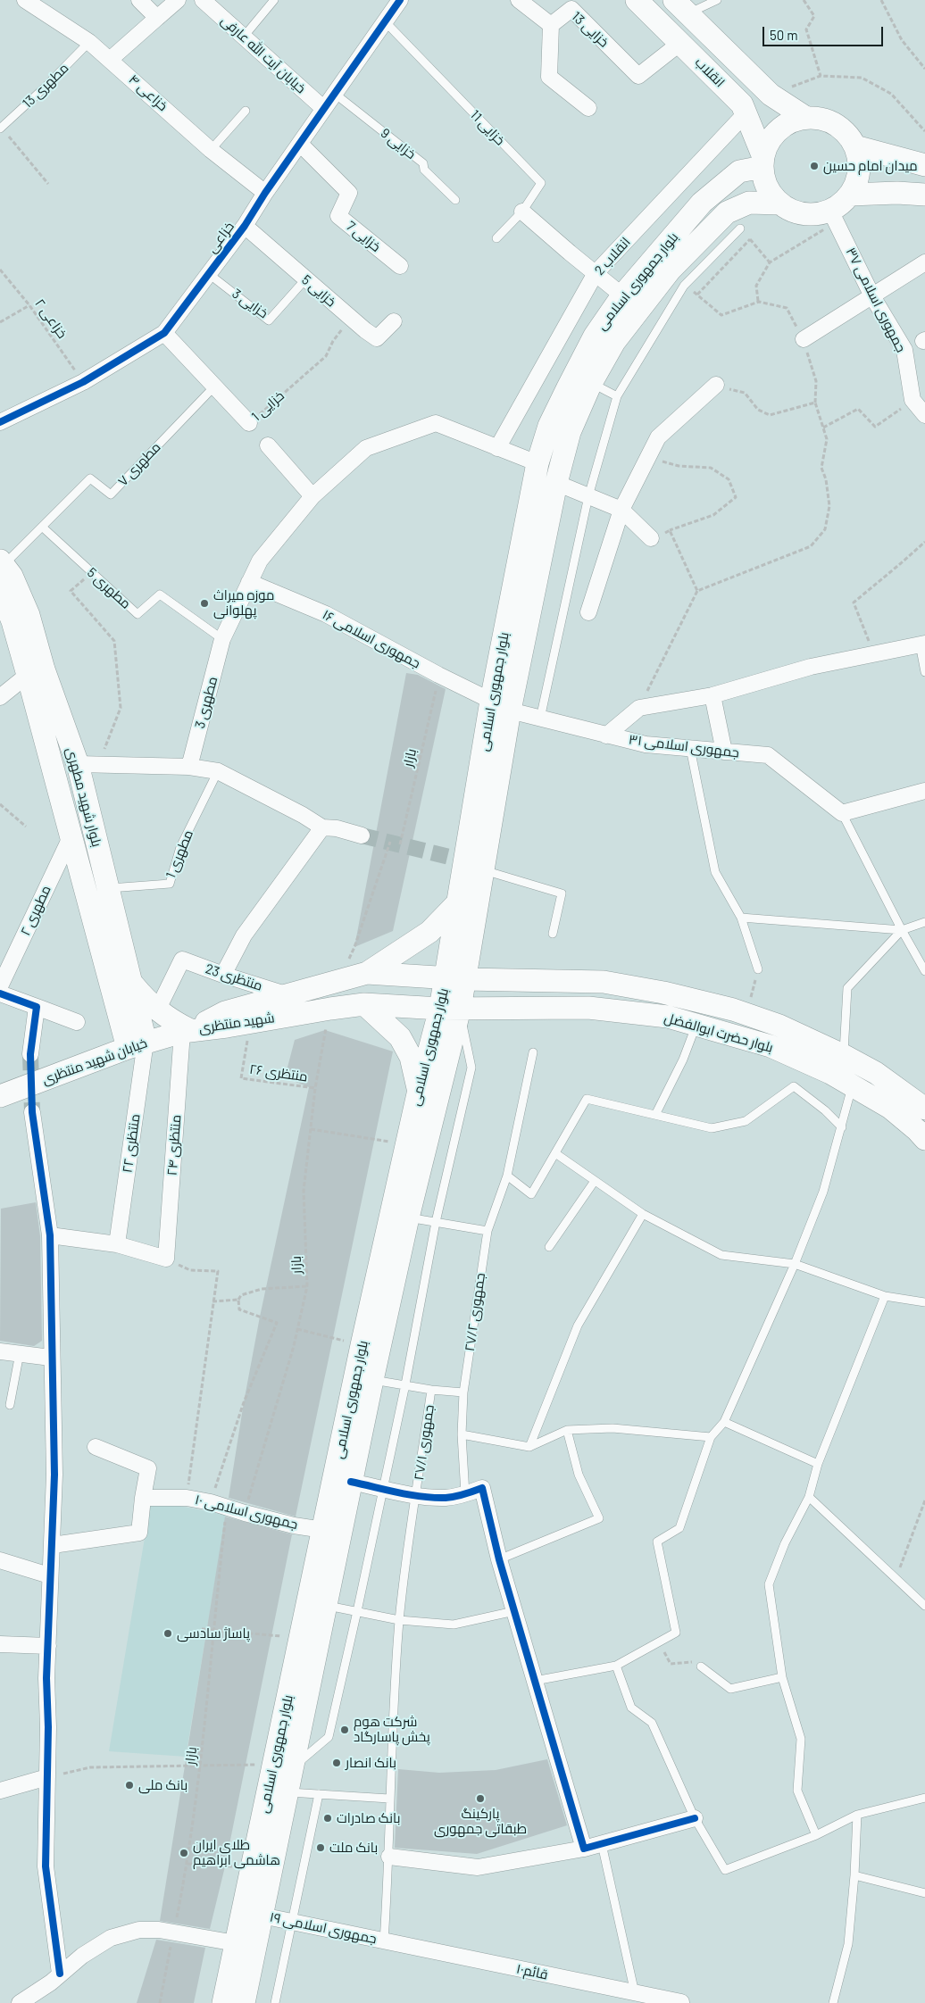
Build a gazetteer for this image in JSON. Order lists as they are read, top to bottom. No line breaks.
{"streets":{"main road":["انقلاب","بلوار جمهوری اسلامی","بلوار شهید مطهری","شهید منتظری","بلوار حضرت ابوالفضل","خیابان شهید منتظری"],"street":["خزایی 13","خیابان آیت الله عارفی","خزاعی ۴","خزایی 7","خزاعی","انقلاب 2","خزایی 5","جمهوری اسلامی ۳۷","خزایی 1","جمهوری اسلامی ۱۶","مطهری 3","جمهوری اسلامی ۳۱","مطهری ۲","منتظری 23","منتظری ۲۲","منتظری ۲۴","جمهوری اسلامی ۱۰","جمهوری اسلامی ۱۹","قائم۱۰"],"lane":["مطهری 13","خزایی 11","خزایی 9","خزایی 3","مطهری ۷","مطهری 5","مطهری 1","جمهوری ۲۷/۲","جمهوری ۲۷/۱"],"path":["خزاعی ۲","بازار","منتظری ۲۶"]},"crossings":[["خزایی 13","انقلاب"],["خیابان آیت الله عارفی","خزاعی"],["انقلاب","انقلاب 2"],["انقلاب","بلوار جمهوری اسلامی"],["انقلاب","جمهوری اسلامی ۳۷"],["مطهری 13","خزاعی ۴"],["خزاعی ۴","خزاعی"],["خزایی 11","خزاعی"],["خزایی 9","خزاعی"],["خزایی 7","خزاعی"],["خزاعی","خزایی 5"],["خزاعی","خزایی 3"],["خزاعی","خزاعی ۲"],["خزاعی","خزایی 1"],["انقلاب 2","مطهری 3"],["بلوار جمهوری اسلامی","جمهوری اسلامی ۳۷"],["بلوار جمهوری اسلامی","جمهوری اسلامی ۱۶"],["بلوار جمهوری اسلامی","مطهری 3"],["بلوار جمهوری اسلامی","جمهوری اسلامی ۳۱"],["بلوار جمهوری اسلامی","شهید منتظری"],["بلوار جمهوری اسلامی","بلوار حضرت ابوالفضل"],["بلوار جمهوری اسلامی","جمهوری اسلامی ۱۰"],["بلوار جمهوری اسلامی","جمهوری اسلامی ۱۹"],["خزایی 5","خزایی 3"],["خزایی 5","خزایی 1"],["خزایی 1","مطهری ۷"],["مطهری ۷","مطهری 5"],["مطهری ۷","بلوار شهید مطهری"],["مطهری 5","مطهری 3"],["جمهوری اسلامی ۱۶","مطهری 3"],["جمهوری اسلامی ۱۶","جمهوری اسلامی ۳۱"],["جمهوری اسلامی ۱۶","بازار"],["بازار","شهید منتظری"],["بازار","منتظری ۲۶"],["بازار","جمهوری اسلامی ۱۰"],["بلوار شهید مطهری","مطهری 1"],["بلوار شهید مطهری","مطهری ۲"],["بلوار شهید مطهری","خیابان شهید منتظری"],["بلوار شهید مطهری","منتظری ۲۲"],["منتظری 23","شهید منتظری"],["شهید منتظری","بلوار حضرت ابوالفضل"],["شهید منتظری","خیابان شهید منتظری"],["شهید منتظری","منتظری ۲۶"],["شهید منتظری","منتظری ۲۴"],["خیابان شهید منتظری","منتظری ۲۲"],["خیابان شهید منتظری","منتظری ۲۴"],["جمهوری ۲۷/۱","جمهوری اسلامی ۱۹"],["جمهوری ۲۷/۱","قائم۱۰"],["جمهوری اسلامی ۱۹","قائم۱۰"]],"places":["میدان امام حسین","موزه میراث پهلوانی","پاساژ سادسی","شرکت هوم پخش پاسارگاد","بانک انصار","بانک ملی","پارکینگ طبقاتی جمهوری","بانک صادرات","بانک ملت","طلای ایران هاشمی ابراهیم"],"scale_bar":"50 m"}
